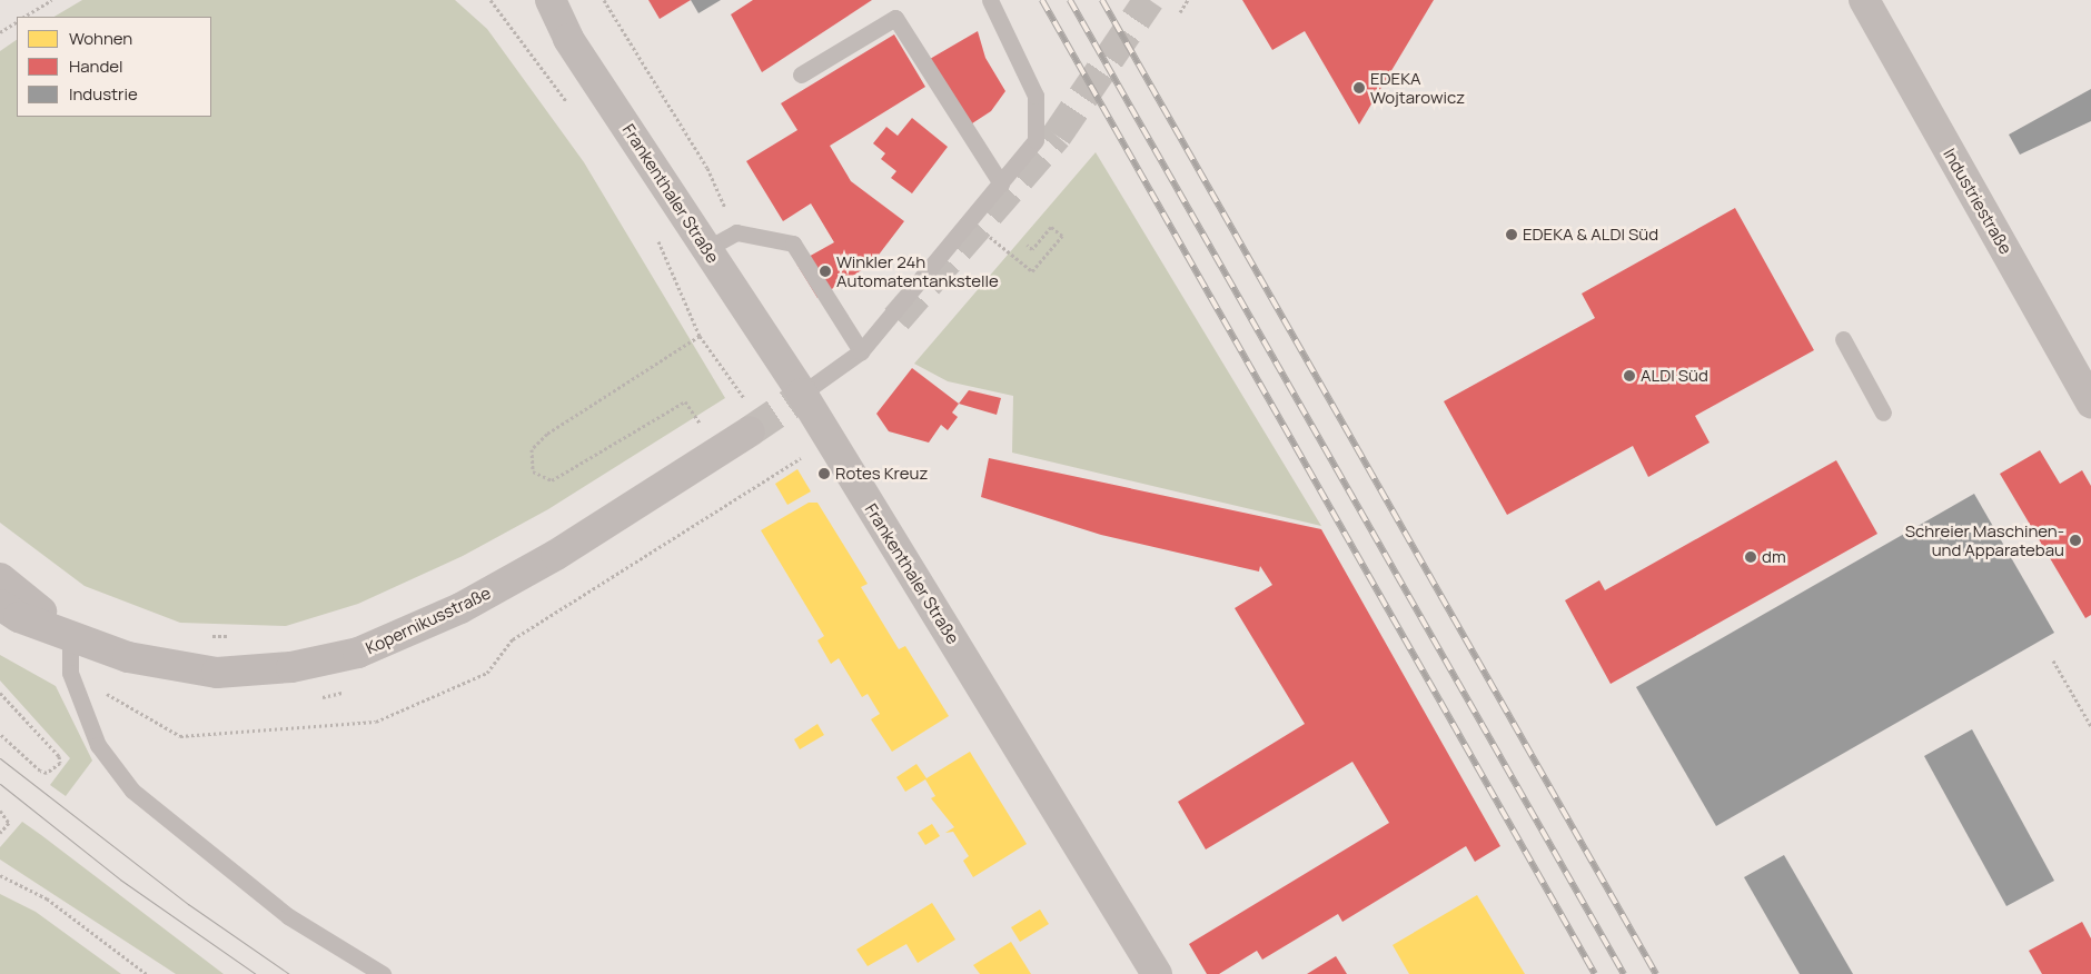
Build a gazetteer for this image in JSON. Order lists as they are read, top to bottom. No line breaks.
{"streets":{"street":["Frankenthaler Straße","Industriestraße","Kopernikusstraße"]},"places":["EDEKA Wojtarowicz","EDEKA & ALDI Süd","Winkler 24h Automatentankstelle","ALDI Süd","Rotes Kreuz","Schreier Maschinen- und Apparatebau","dm"],"legend":["Wohnen","Handel","Industrie"]}
